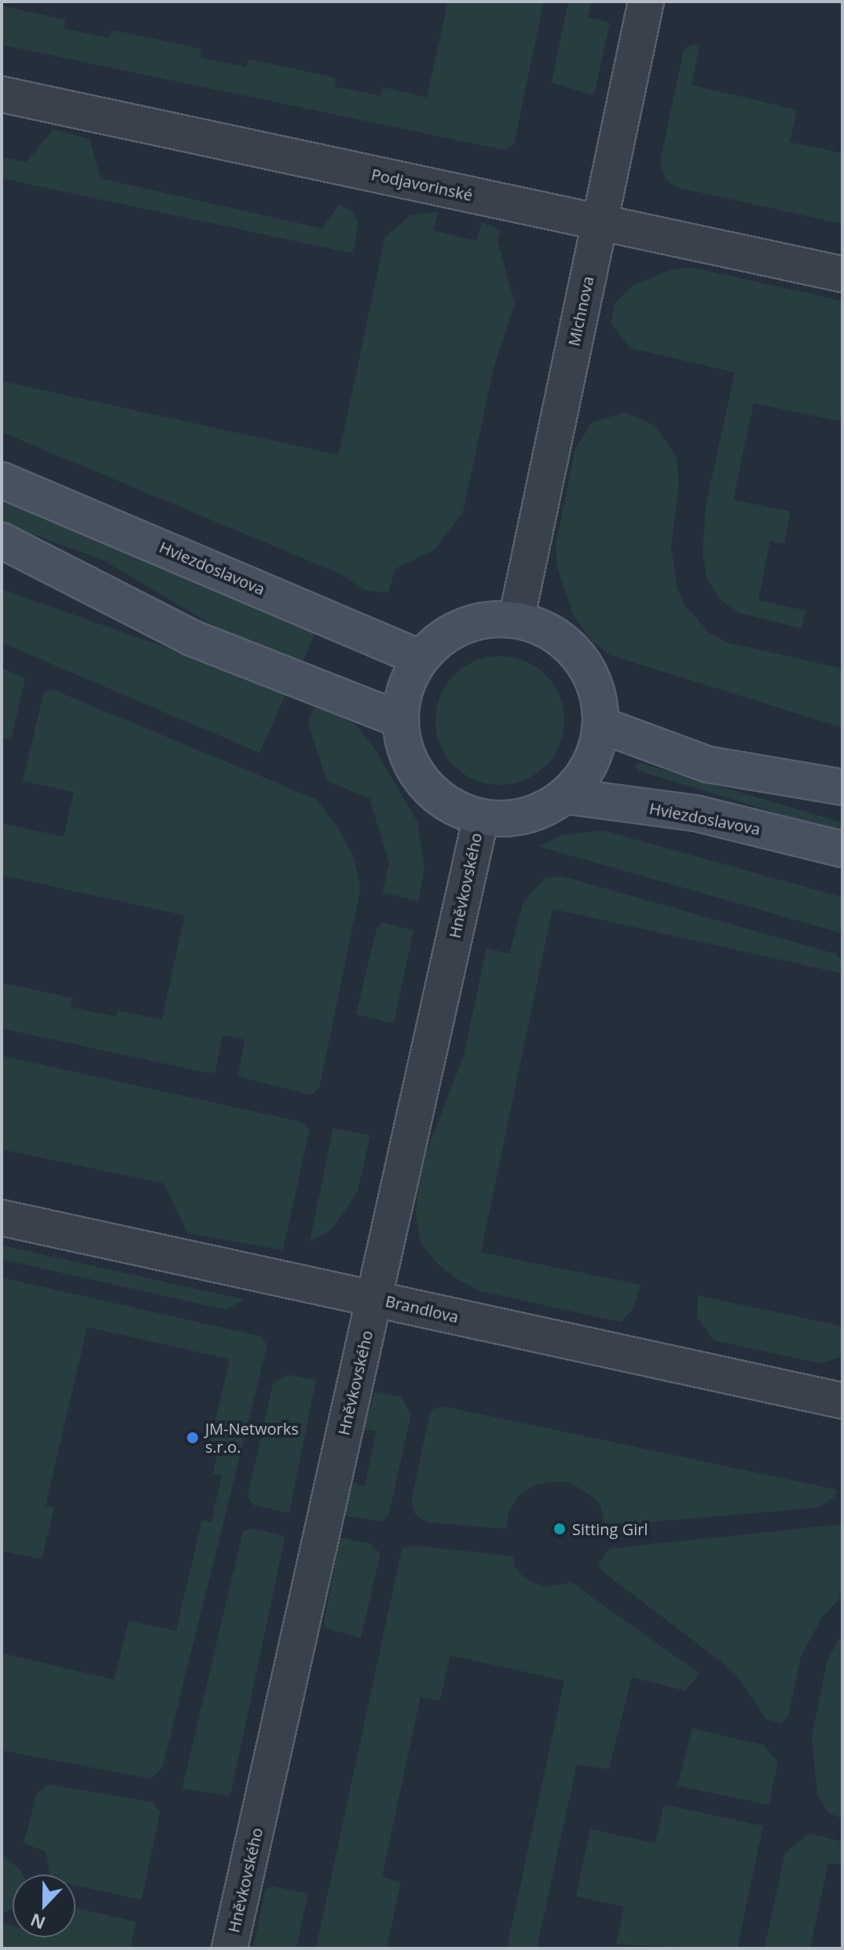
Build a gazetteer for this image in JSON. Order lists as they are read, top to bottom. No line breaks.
{"streets":{"street":["Podjavorinské","Michnova","Hviezdoslavova","Hněvkovského","Brandlova"]},"crossings":[["Podjavorinské","Michnova"],["Michnova","Hviezdoslavova"],["Michnova","Hněvkovského"],["Hviezdoslavova","Hněvkovského"],["Hněvkovského","Brandlova"]],"places":["JM-Networks s.r.o.","Sitting Girl"],"north":"bottom"}
